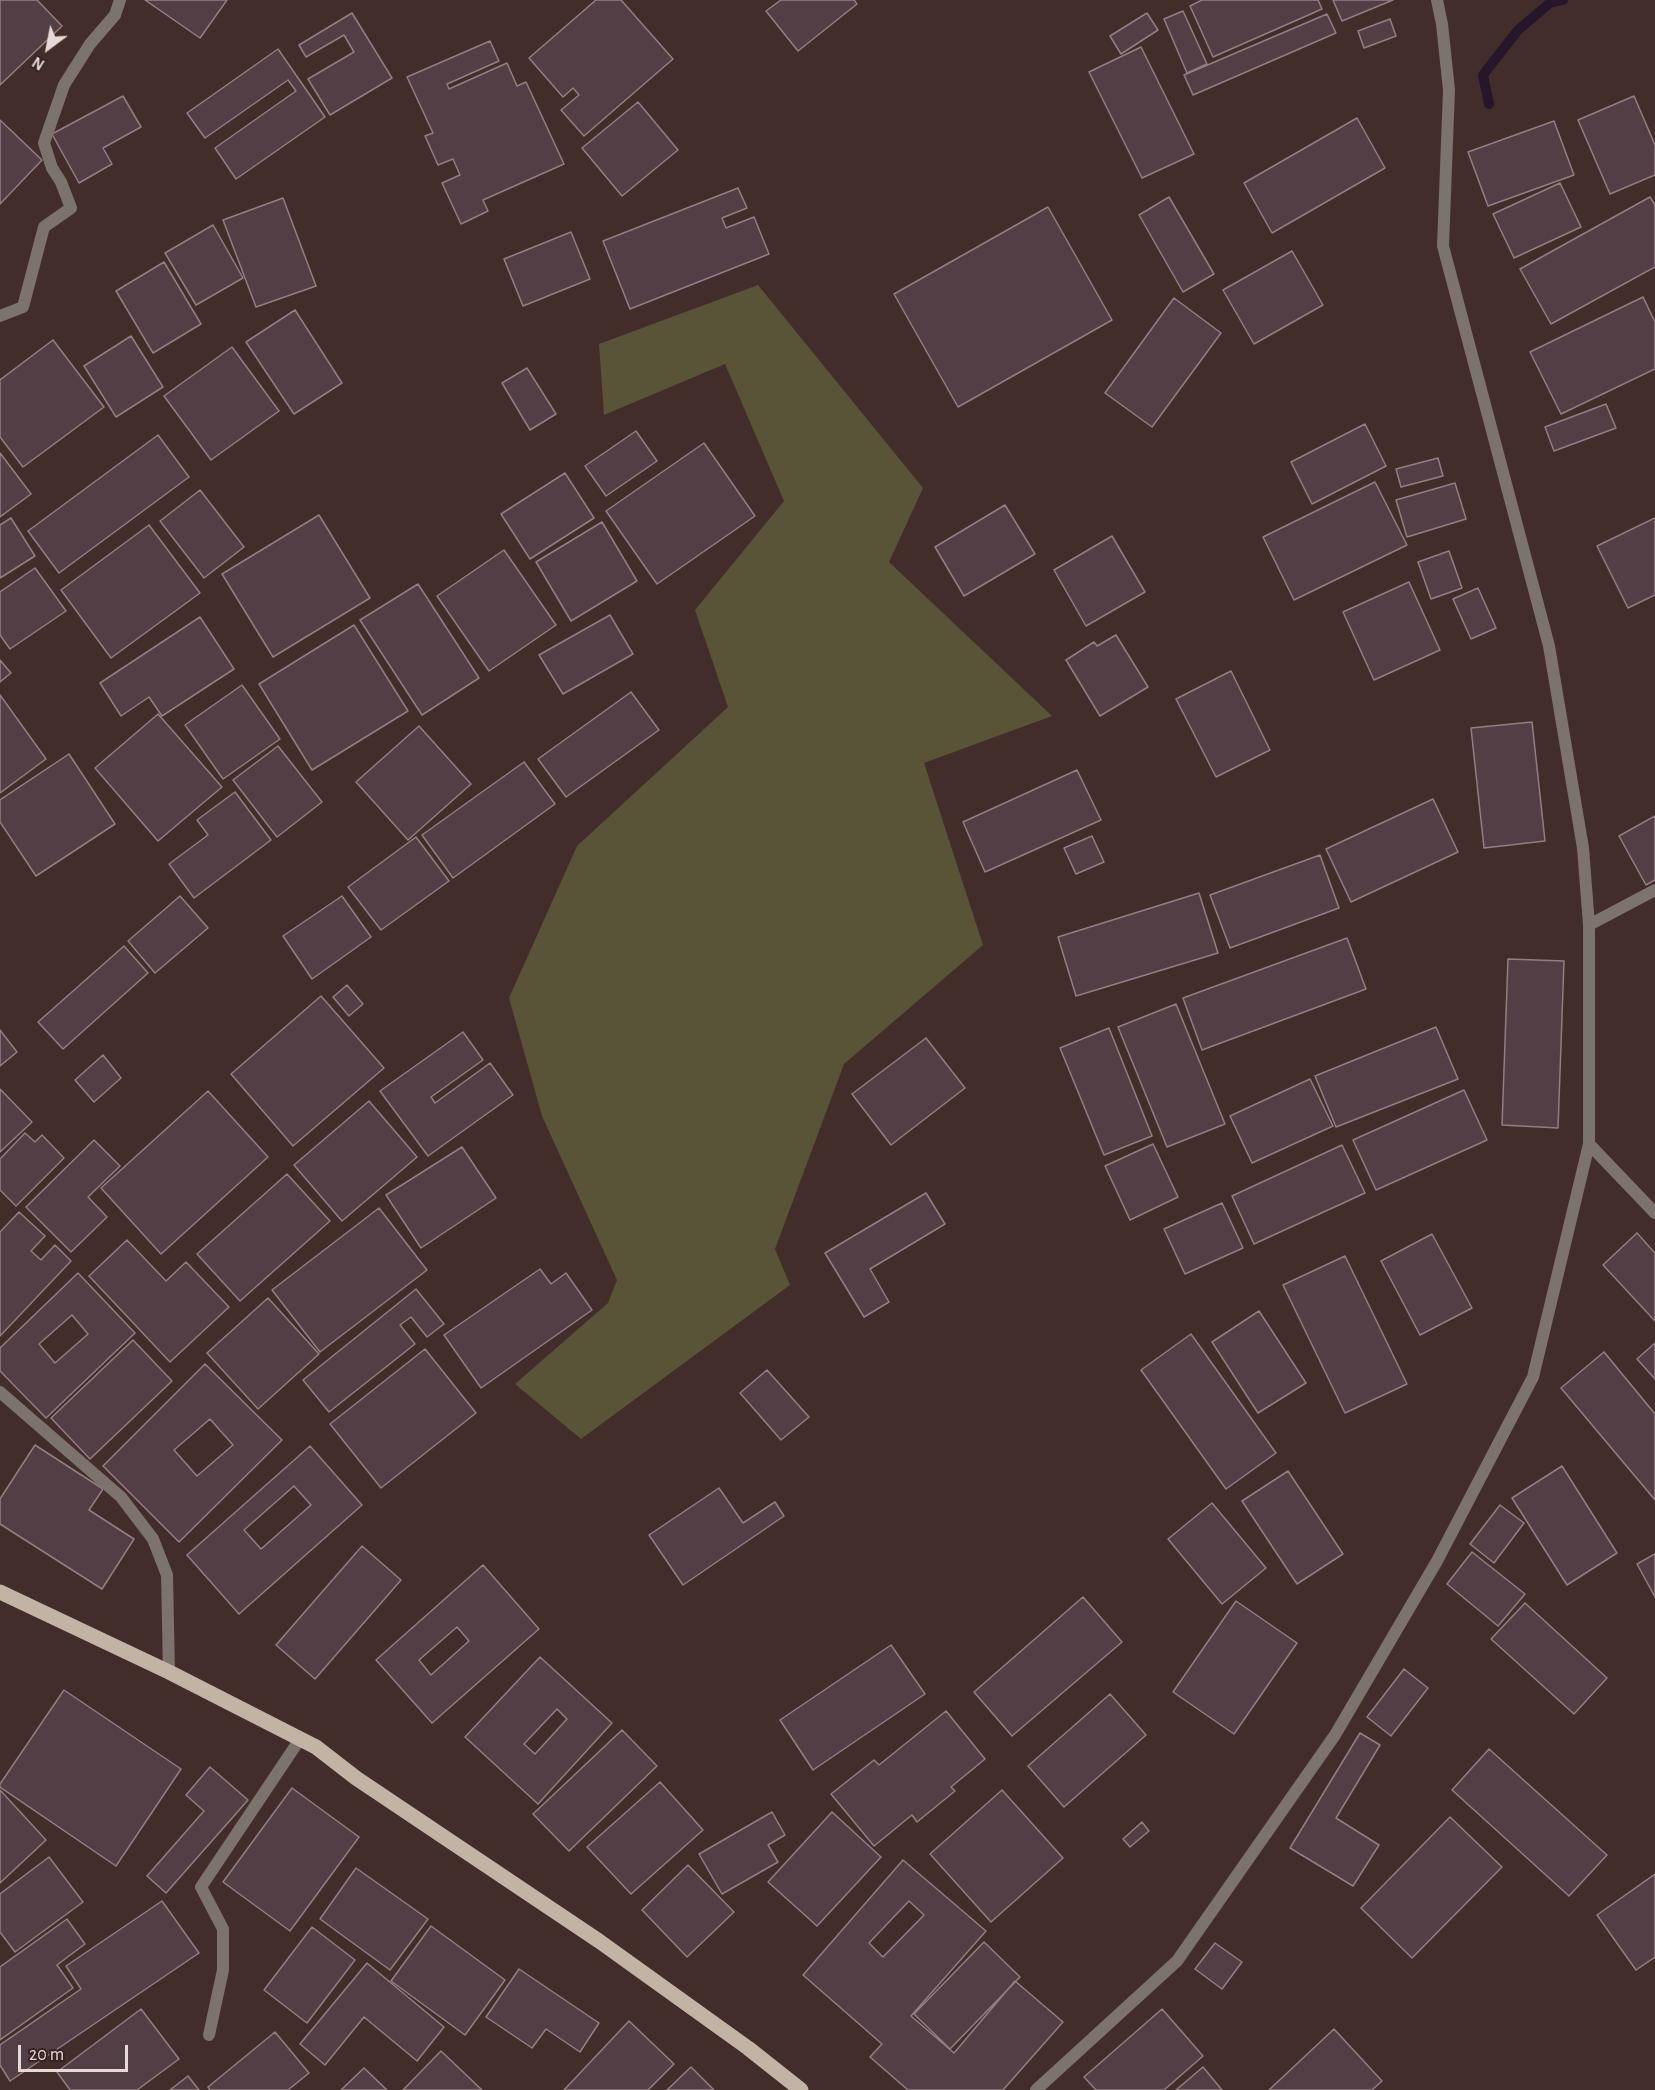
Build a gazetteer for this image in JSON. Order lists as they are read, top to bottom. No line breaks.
{"scale_bar":"20 m","north":"bottom left"}
